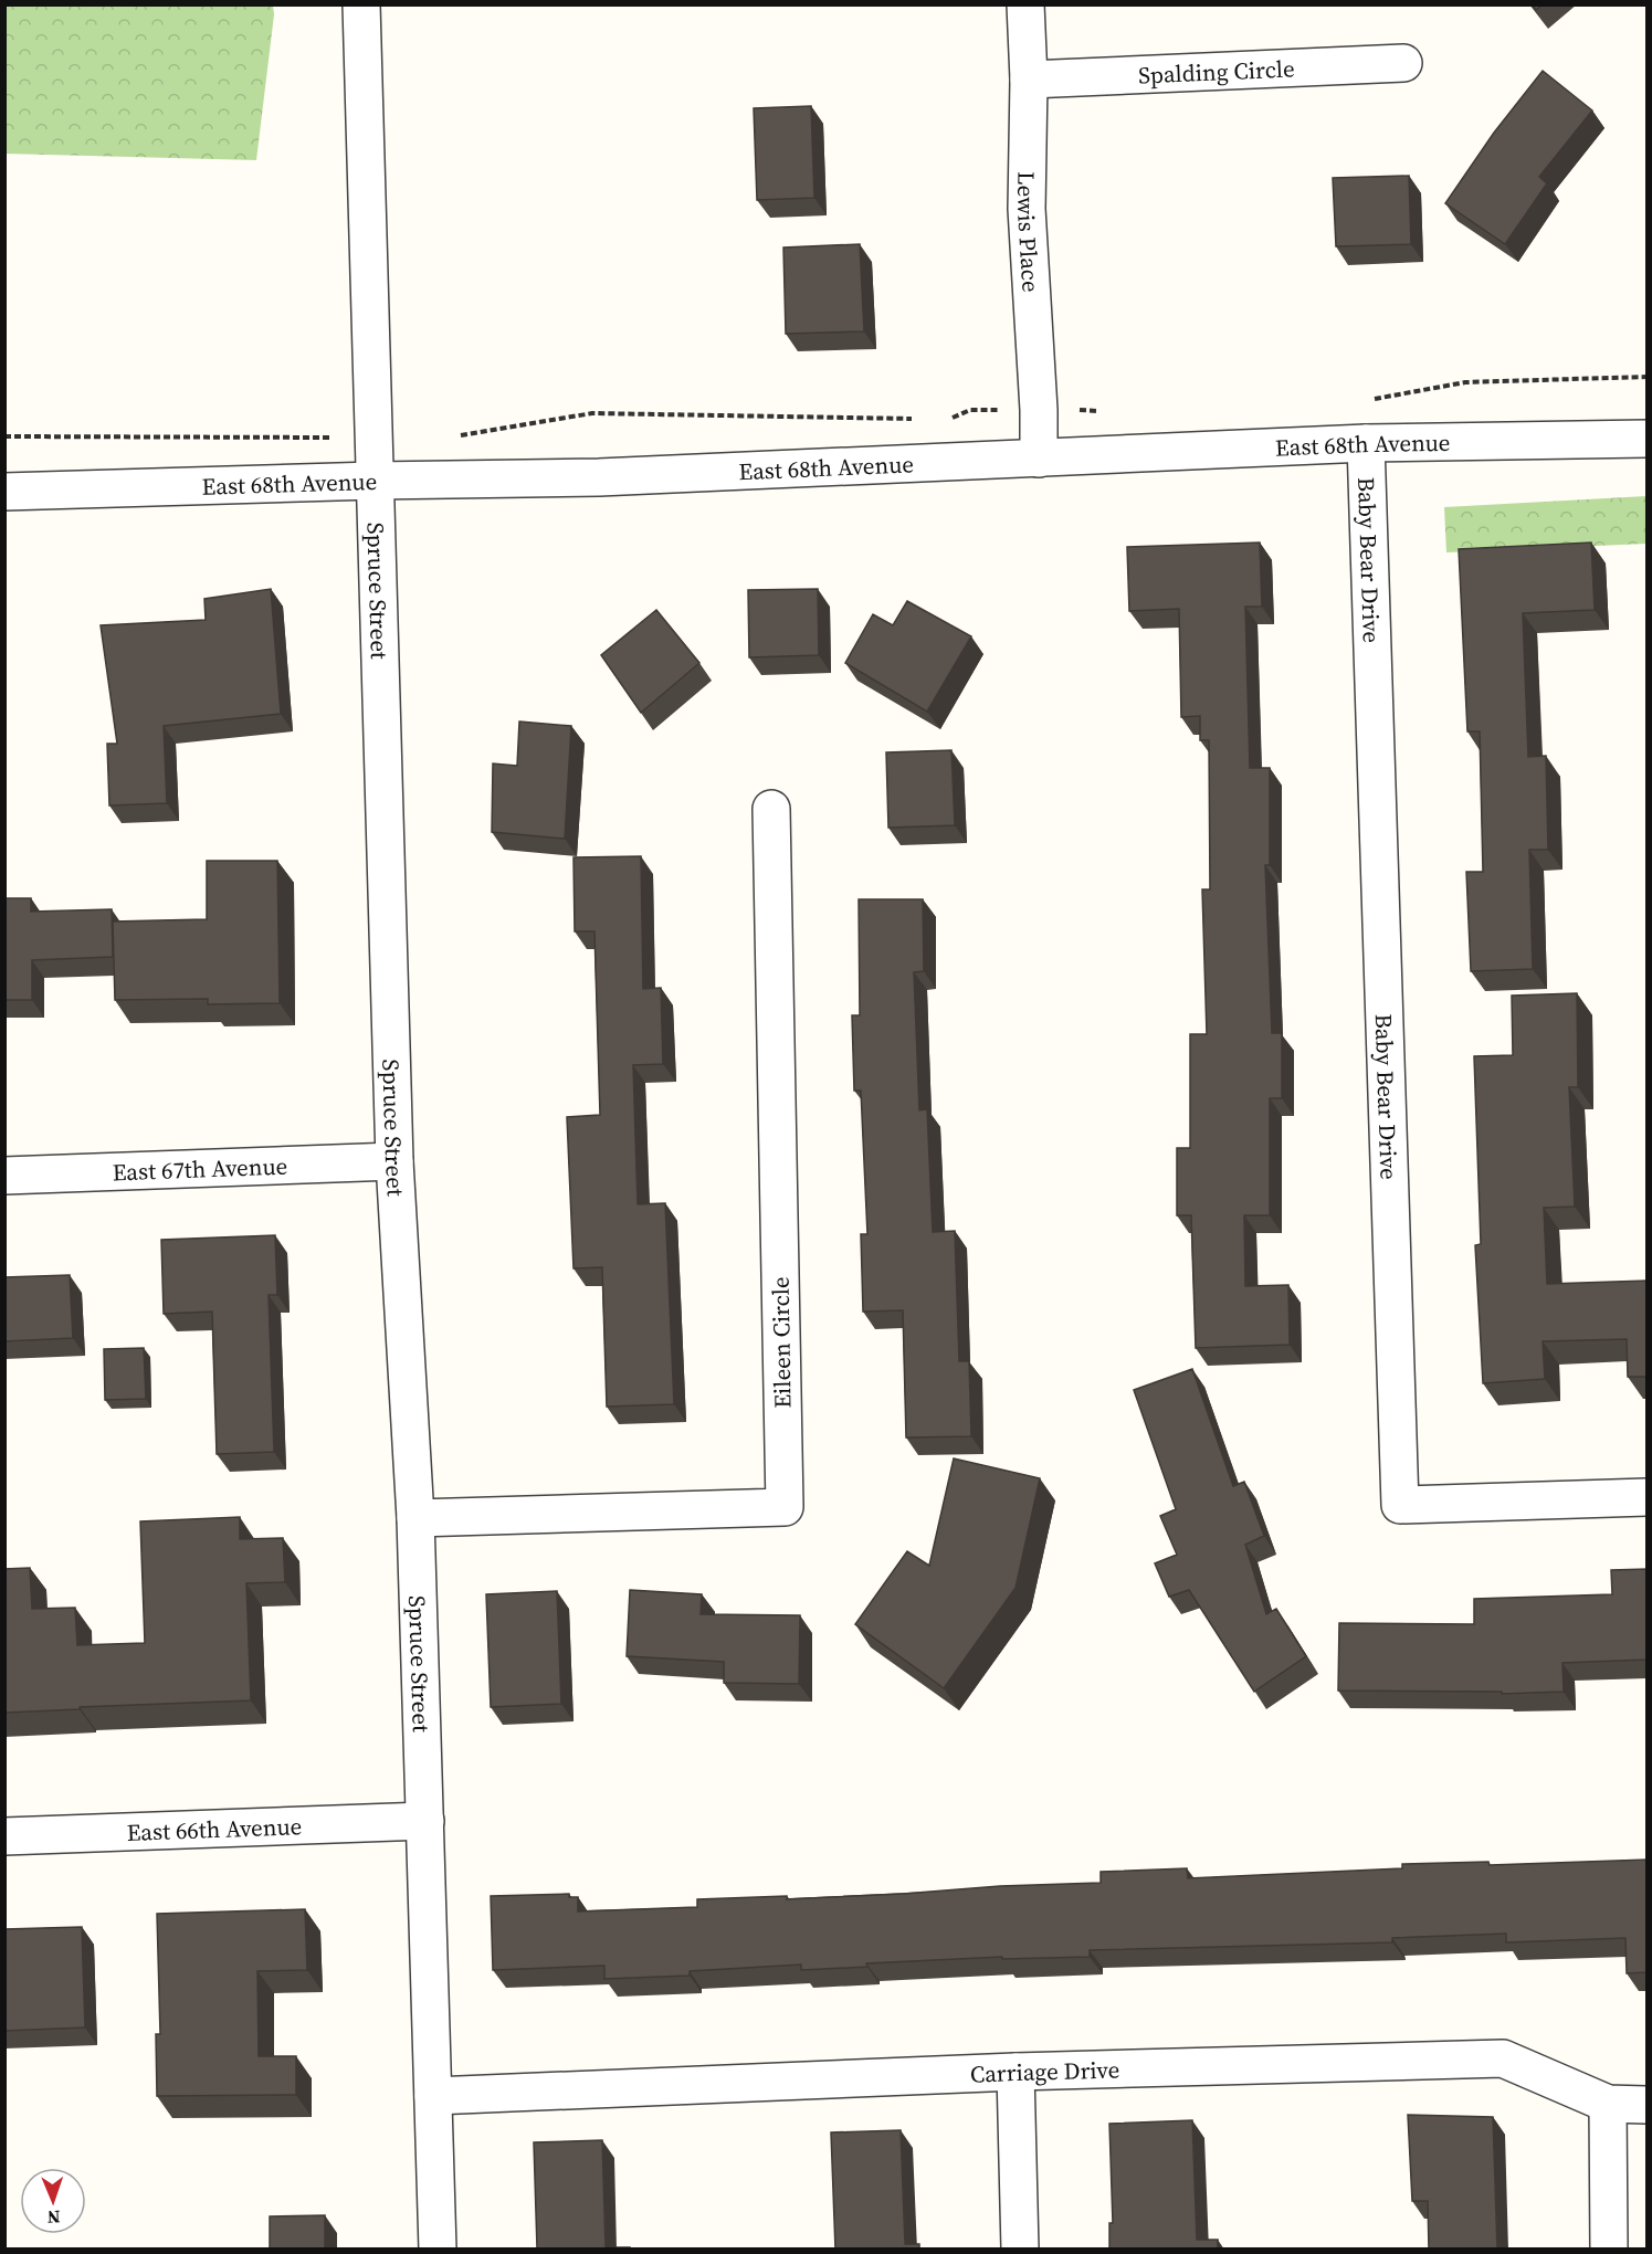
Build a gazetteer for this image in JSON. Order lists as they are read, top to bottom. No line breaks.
{"streets":{"street":["Spalding Circle","Lewis Place","East 68th Avenue","Baby Bear Drive","Spruce Street","East 67th Avenue","Eileen Circle","East 66th Avenue","Carriage Drive"]},"crossings":[["Spalding Circle","Lewis Place"],["Lewis Place","East 68th Avenue"],["East 68th Avenue","Baby Bear Drive"],["East 68th Avenue","Spruce Street"],["Spruce Street","East 67th Avenue"],["Spruce Street","Eileen Circle"],["Spruce Street","East 66th Avenue"],["Spruce Street","Carriage Drive"]],"north":"bottom"}
